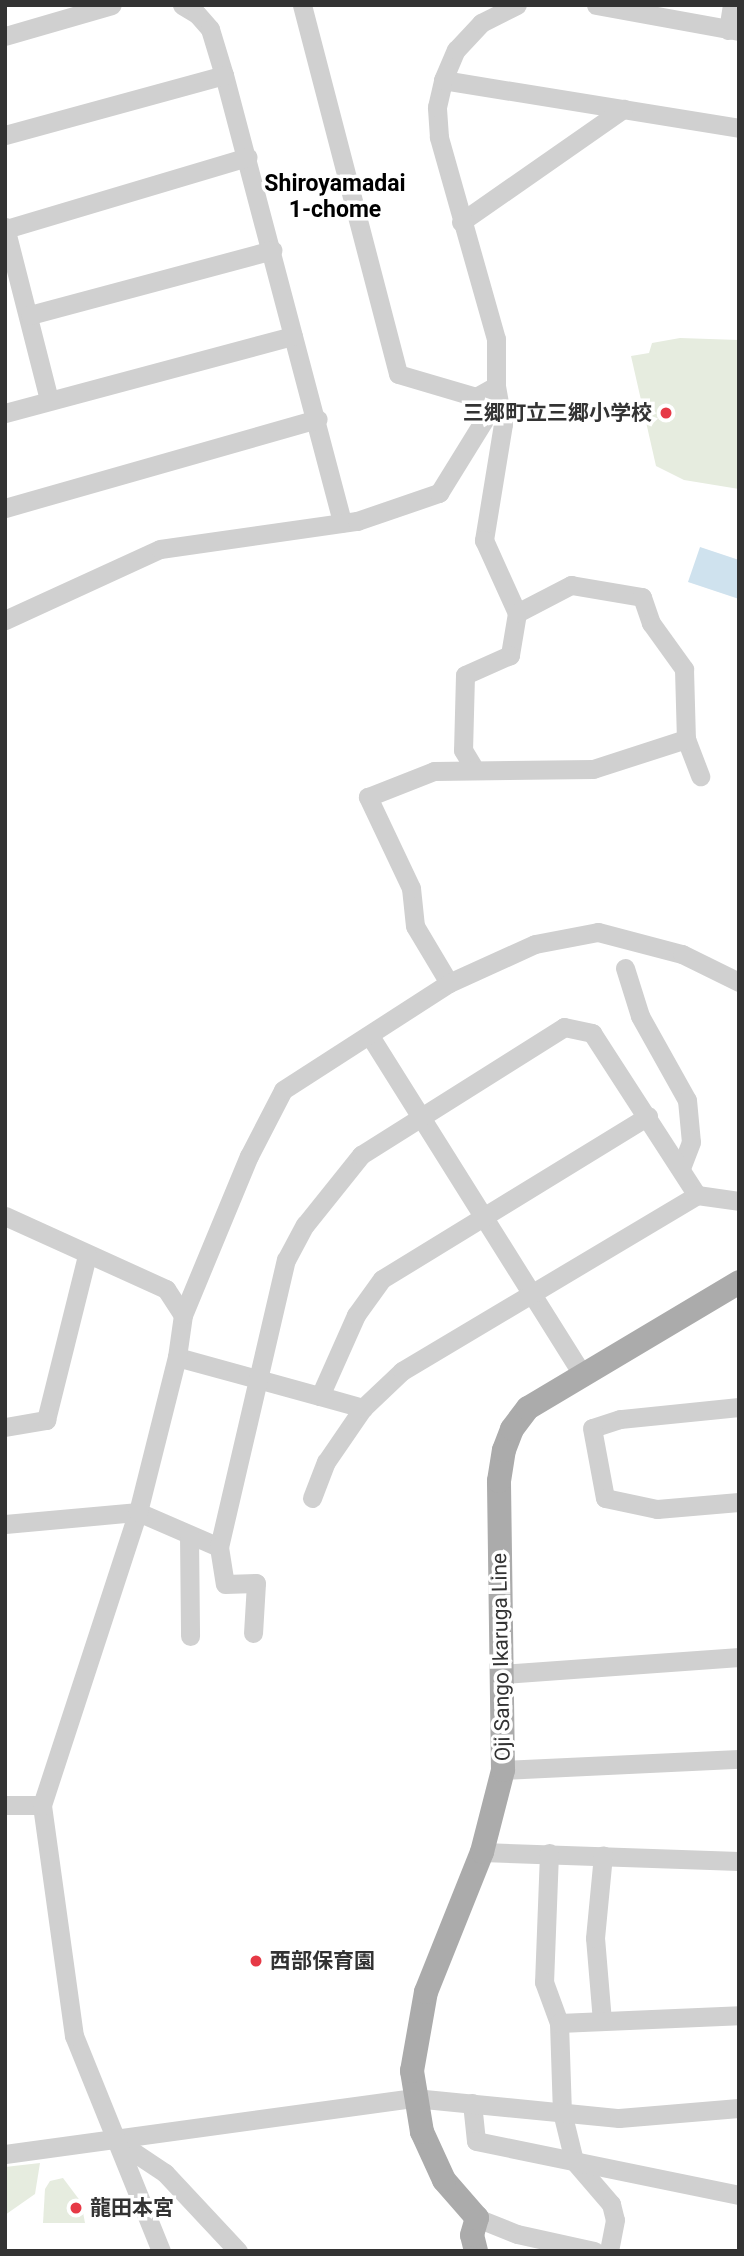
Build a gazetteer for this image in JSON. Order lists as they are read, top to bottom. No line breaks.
{"streets":{"main road":["Oji Sango Ikaruga Line"]},"districts":["Shiroyamadai 1-chome"],"places":["三郷町立三郷小学校","西部保育園","龍田本宮"]}
